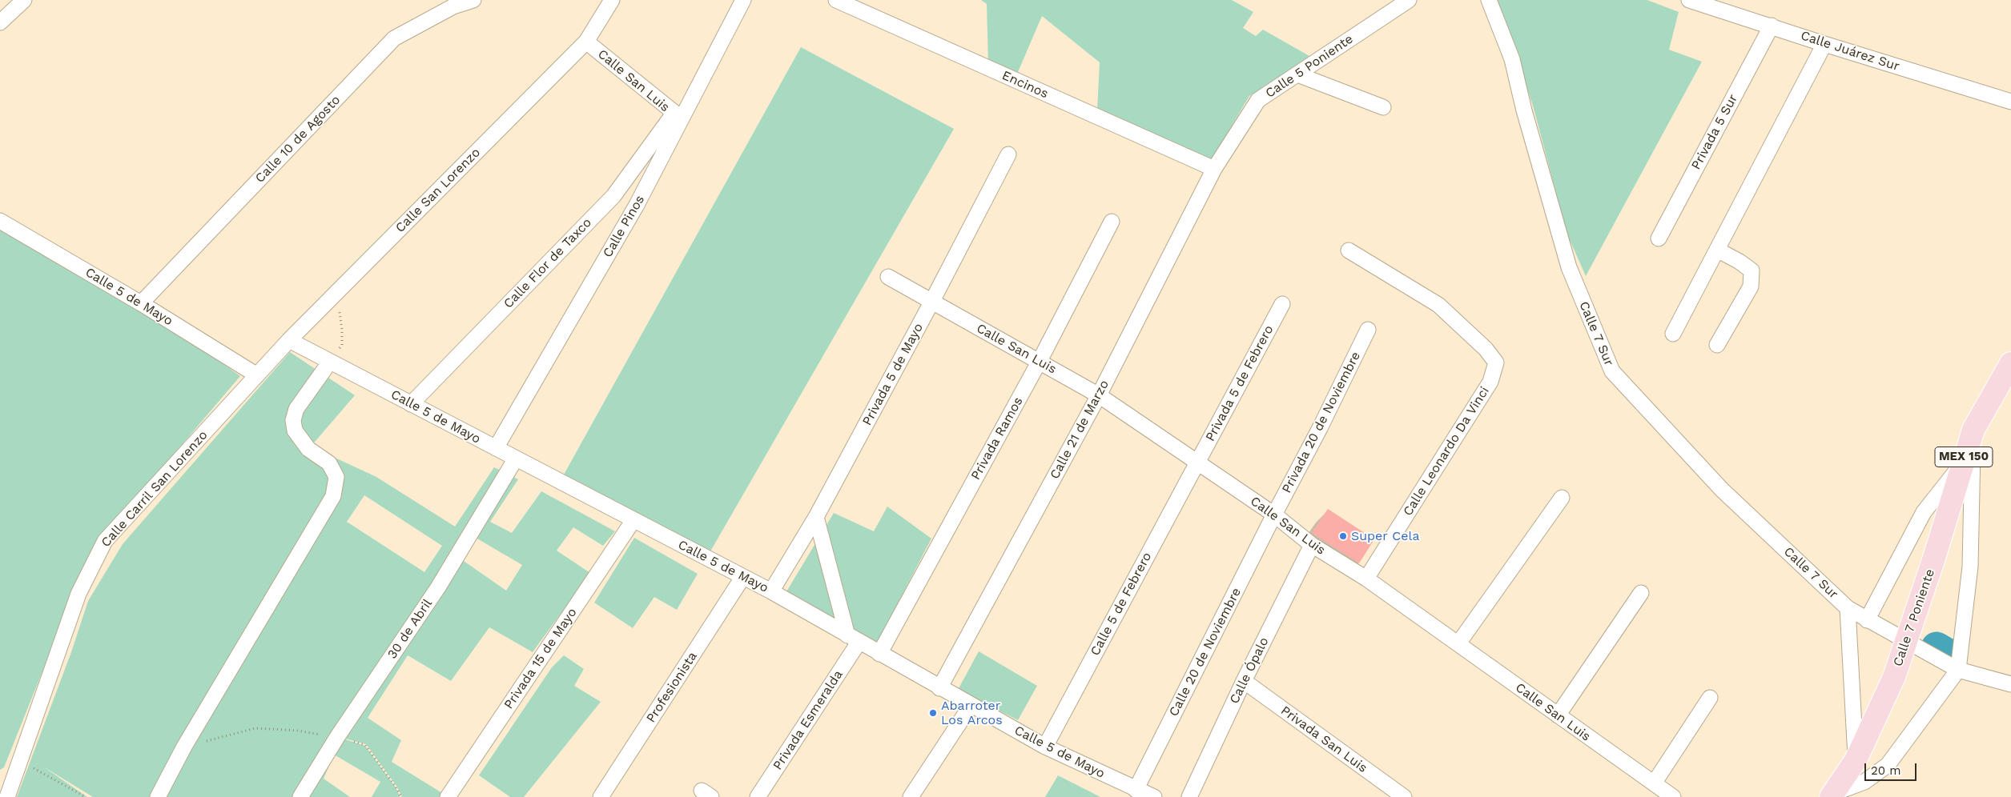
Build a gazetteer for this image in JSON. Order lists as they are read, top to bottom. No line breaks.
{"streets":{"main road":["MEX 150","Calle 7 Poniente"],"street":["Calle Juárez Sur","Calle 5 Poniente","Calle San Luis","Encinos","Privada 5 Sur","Calle 10 de Agosto","Calle San Lorenzo","Calle Pinos","Calle Flor de Taxco","Calle 5 de Mayo","Calle 7 Sur","Privada 5 de Mayo","Privada 5 de Febrero","Privada 20 de Noviembre","Calle 21 de Marzo","Privada Ramos","Calle Leonardo Da Vinci","Calle Carril San Lorenzo","Calle 5 de Febrero","30 de Abril","Calle 20 de Noviembre","Privada 15 de Mayo","Calle Ópalo","Profesionista","Privada Esmeralda","Privada San Luis"]},"crossings":[["Calle Juárez Sur","Privada 5 Sur"],["Calle 5 Poniente","Encinos"],["Calle 5 Poniente","Calle 21 de Marzo"],["Calle San Luis","Calle San Lorenzo"],["Calle San Luis","Calle Pinos"],["Calle San Luis","Calle Flor de Taxco"],["Calle San Luis","Privada 5 de Mayo"],["Calle San Luis","Privada 5 de Febrero"],["Calle San Luis","Privada 20 de Noviembre"],["Calle San Luis","Calle 21 de Marzo"],["Calle San Luis","Privada Ramos"],["Calle San Luis","Calle Leonardo Da Vinci"],["Calle San Luis","Calle 5 de Febrero"],["Calle San Luis","Calle 20 de Noviembre"],["Calle San Luis","Calle Ópalo"],["Encinos","Calle 21 de Marzo"],["Calle 10 de Agosto","Calle 5 de Mayo"],["Calle San Lorenzo","Calle 5 de Mayo"],["Calle San Lorenzo","Calle Carril San Lorenzo"],["Calle Pinos","Calle Flor de Taxco"],["Calle Pinos","Calle 5 de Mayo"],["Calle Flor de Taxco","Calle 5 de Mayo"],["Calle 5 de Mayo","Privada 5 de Mayo"],["Calle 5 de Mayo","Calle 21 de Marzo"],["Calle 5 de Mayo","Privada Ramos"],["Calle 5 de Mayo","Calle Carril San Lorenzo"],["Calle 5 de Mayo","Calle 5 de Febrero"],["Calle 5 de Mayo","30 de Abril"],["Calle 5 de Mayo","Calle 20 de Noviembre"],["Calle 5 de Mayo","Privada 15 de Mayo"],["Calle 5 de Mayo","Profesionista"],["Calle 5 de Mayo","Privada Esmeralda"],["Calle 7 Sur","MEX 150"],["Calle 7 Sur","Calle 7 Poniente"],["Privada 5 de Febrero","Calle 5 de Febrero"],["Privada 20 de Noviembre","Calle 20 de Noviembre"],["MEX 150","Calle 7 Poniente"],["Calle Ópalo","Privada San Luis"]],"places":["Super Cela","Abarroter Los Arcos"],"scale_bar":"20 m"}
